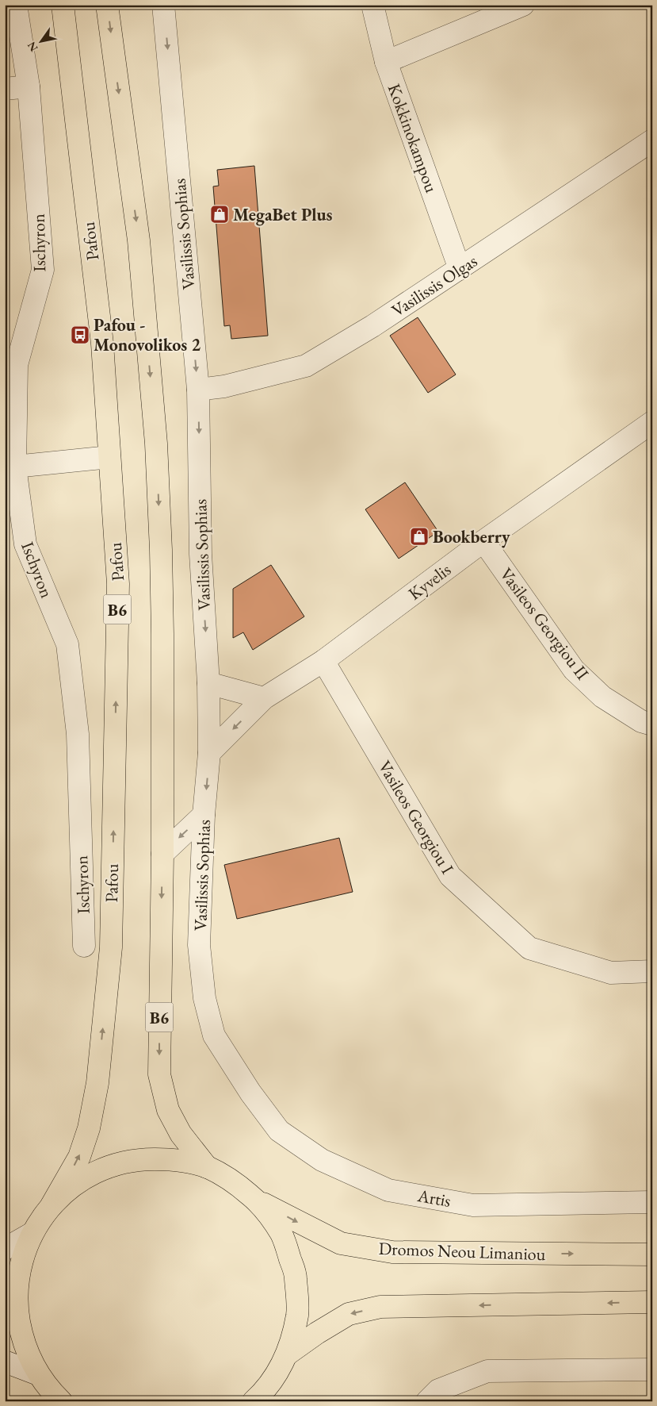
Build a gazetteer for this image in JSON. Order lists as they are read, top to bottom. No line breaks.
{"streets":{"main road":["Pafou","B6","Dromos Neou Limaniou"],"street":["Kokkinokampou","Vasilissis Sophias","Ischyron","Vasilissis Olgas","Kyvelis","Vasileos Georgiou II","Vasileos Georgiou I","Artis"]},"crossings":[["Kokkinokampou","Vasilissis Olgas"],["Vasilissis Sophias","Vasilissis Olgas"],["Vasilissis Sophias","Kyvelis"],["Vasilissis Sophias","Artis"],["Pafou","B6"],["Kyvelis","Vasileos Georgiou II"],["Kyvelis","Vasileos Georgiou I"],["B6","Dromos Neou Limaniou"]],"one_way":["Vasilissis Sophias"],"places":{"shop":["MegaBet Plus","Bookberry"],"bus stop":["Pafou - Monovolikos 2"]},"north":"bottom left"}
